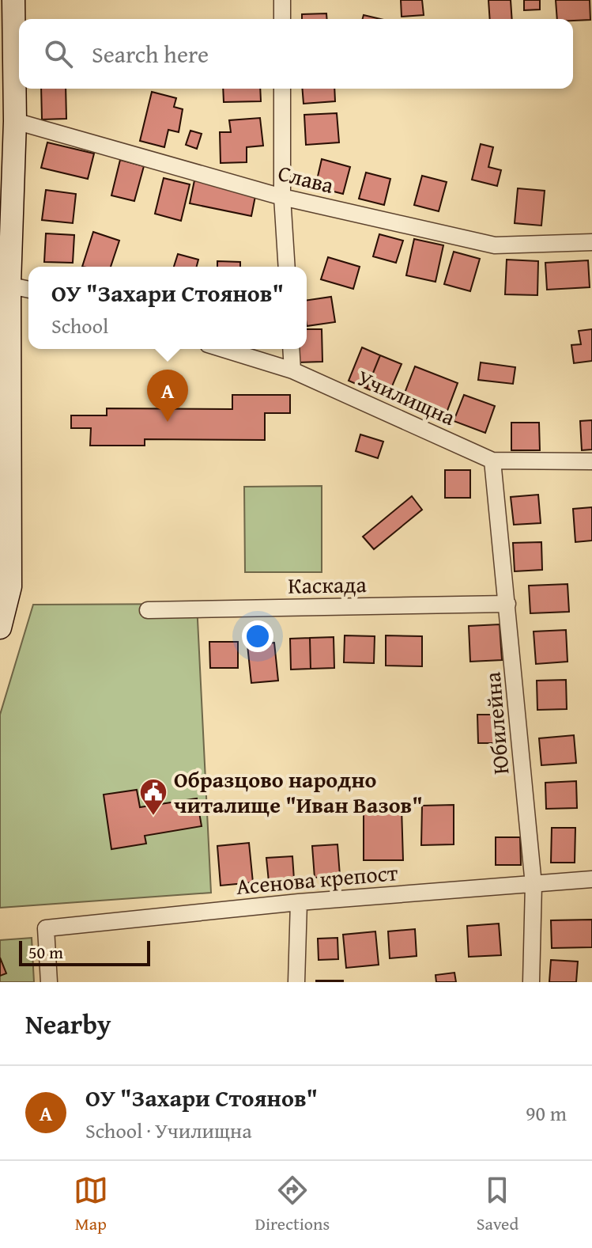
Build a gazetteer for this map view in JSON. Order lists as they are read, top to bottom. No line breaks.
{"streets":{"street":["Слава","Училищна","Каскада","Юбилейна","Асенова крепост"]},"crossings":[["Училищна","Юбилейна"],["Каскада","Юбилейна"],["Юбилейна","Асенова крепост"]],"places":{"public building":["Образцово народно читалище \"Иван Вазов\""]},"scale_bar":"50 m","page":{"search":"Search here","popup":["ОУ \"Захари Стоянов\"","School"],"pins":"A","scale":"50 m","heading":"Nearby","list":[{"mark":"A","name":"ОУ \"Захари Стоянов\"","note":"School · Училищна","value":"90 m"}],"nav":["Map","Directions","Saved"]}}
